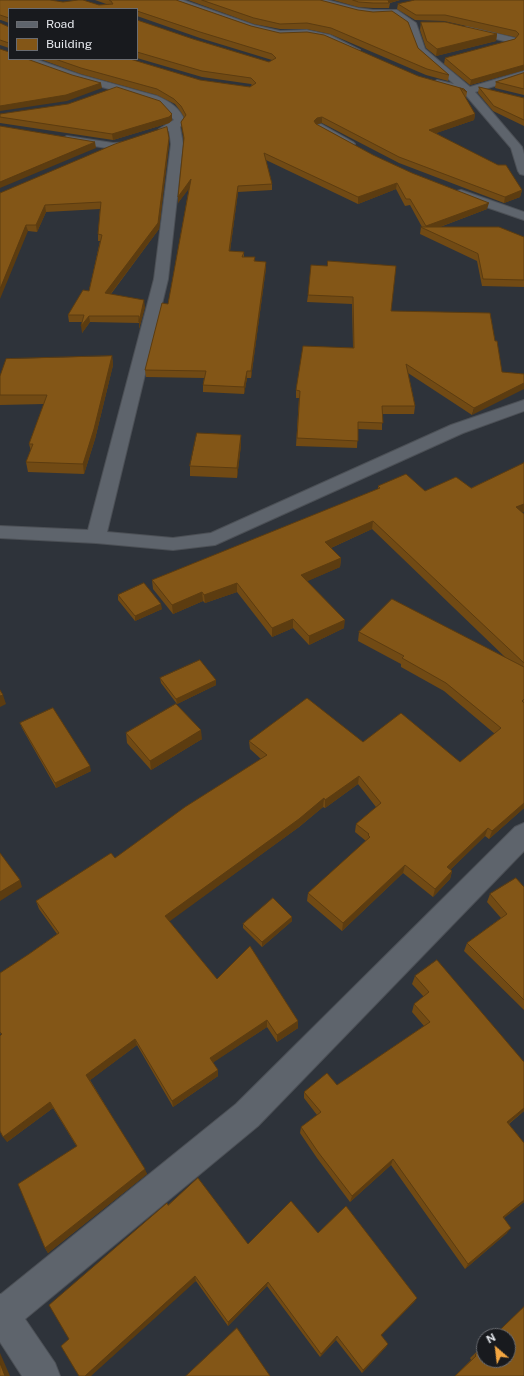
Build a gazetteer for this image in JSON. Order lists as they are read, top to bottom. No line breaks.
{"legend":["Road","Building"],"north":"top left"}
